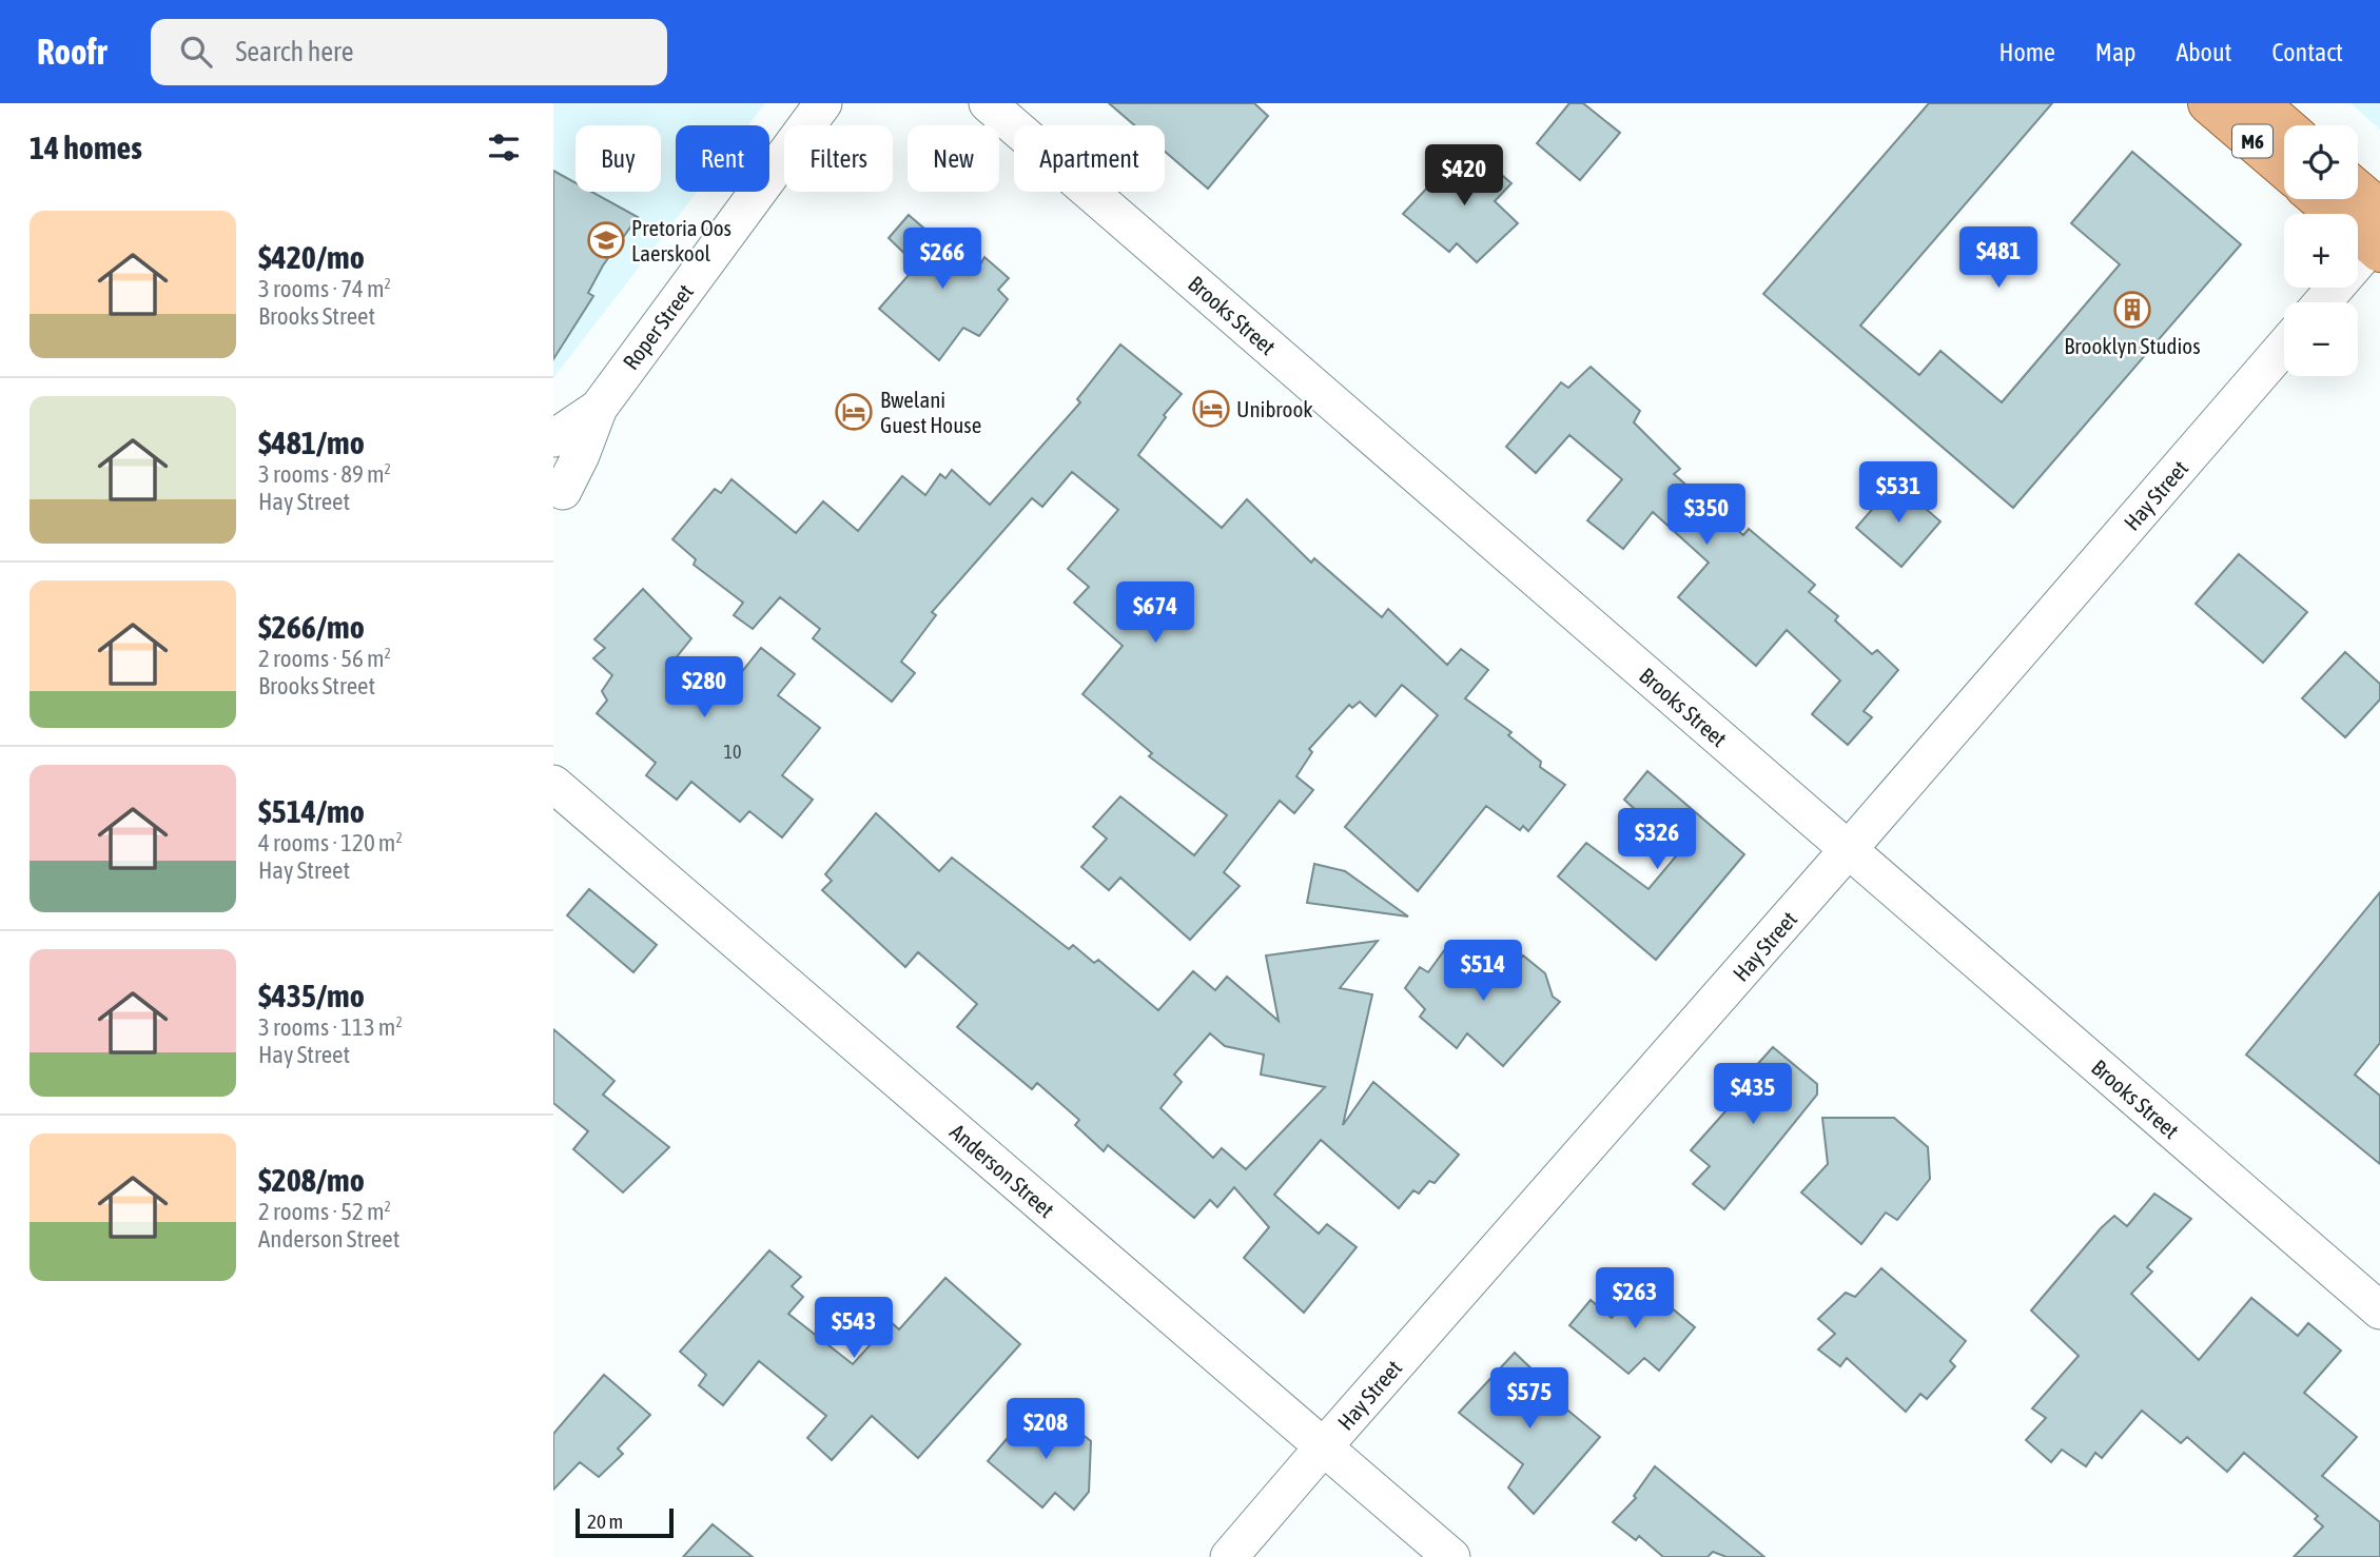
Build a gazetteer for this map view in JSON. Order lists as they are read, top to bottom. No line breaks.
{"streets":{"main road":["M6"],"street":["Brooks Street","Roper Street","Hay Street","Anderson Street"]},"crossings":[["Brooks Street","Hay Street"],["Hay Street","Anderson Street"]],"places":{"school or university":["Pretoria Oos Laerskool"],"building":["Brooklyn Studios"],"hotel":["Unibrook","Bwelani Guest House"]},"house_numbers":["10"],"scale_bar":"20 m","page":{"header":"Roofr","search":"Search here","nav":["Home","Map","About","Contact"],"heading":"14 homes","map_buttons":["+","−"],"chip":["Buy","Rent","Filters","New","Apartment"],"price":["$420","$481","$266","$531","$350","$674","$280","$326","$514","$435","$263","$543","$575","$208"],"list":[{"name":"$420/mo","note":"3 rooms · 74 m² · Brooks Street"},{"name":"$481/mo","note":"3 rooms · 89 m² · Hay Street"},{"name":"$266/mo","note":"2 rooms · 56 m² · Brooks Street"},{"name":"$514/mo","note":"4 rooms · 120 m² · Hay Street"},{"name":"$435/mo","note":"3 rooms · 113 m² · Hay Street"},{"name":"$208/mo","note":"2 rooms · 52 m² · Anderson Street"}],"scale":"20 m"}}
